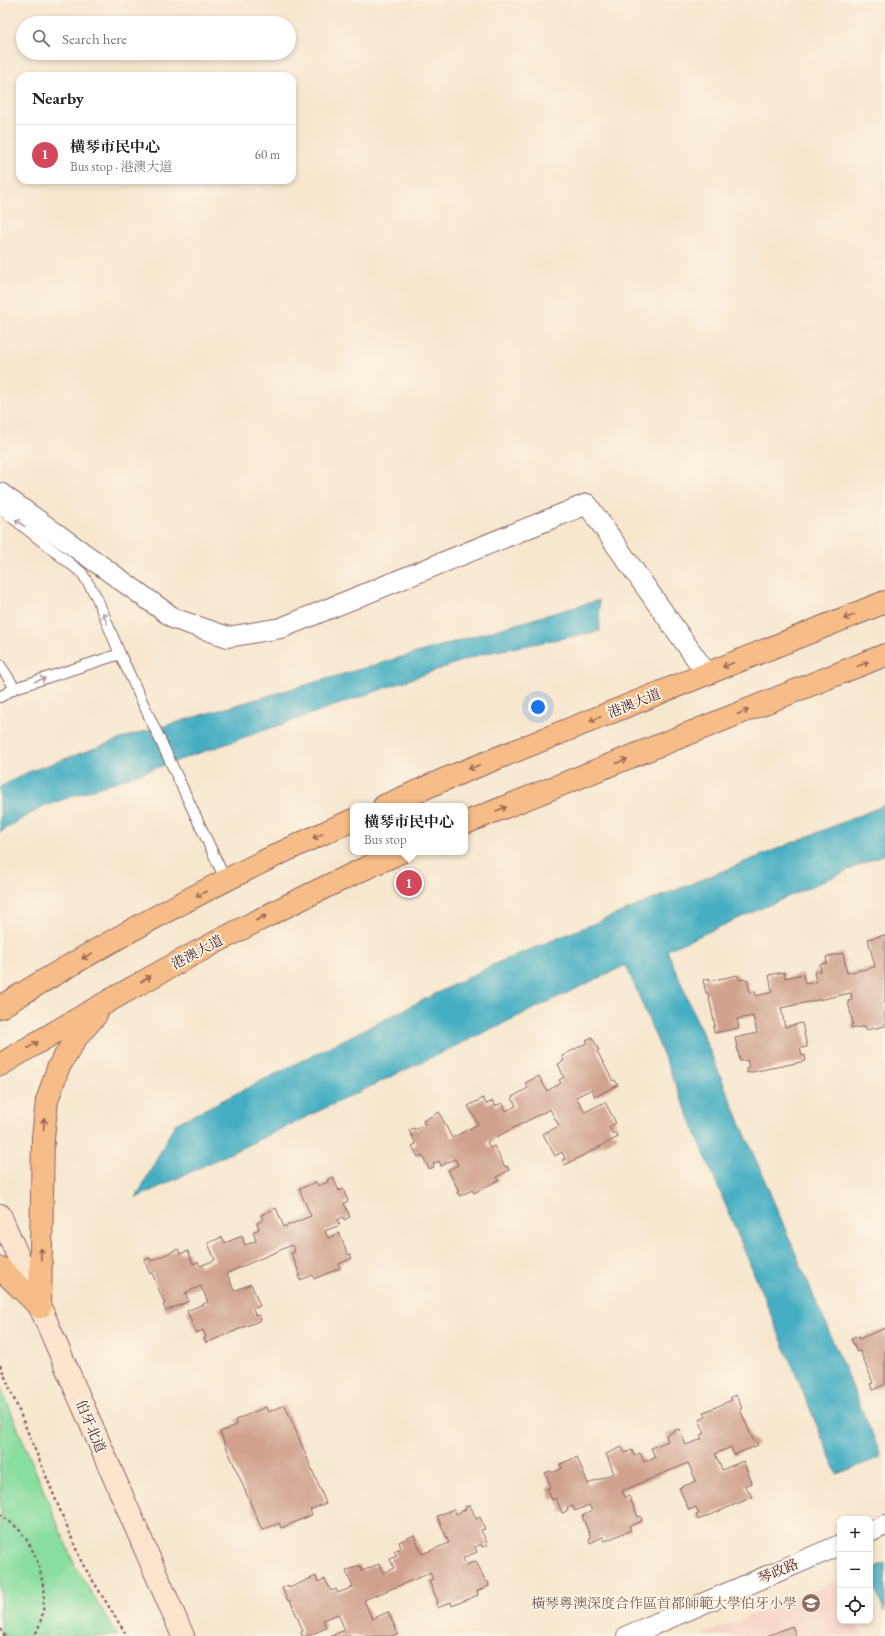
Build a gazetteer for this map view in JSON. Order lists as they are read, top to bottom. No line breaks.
{"streets":{"main road":["港澳大道","伯牙北道"],"street":["琴政路"]},"places":{"school or university":["橫琴粵澳深度合作區首都師範大學伯牙小學"]},"page":{"search":"Search here","heading":"Nearby","list":[{"mark":"1","name":"横琴市民中心","note":"Bus stop · 港澳大道","value":"60 m"}],"popup":["横琴市民中心","Bus stop"],"pins":"1","map_buttons":["+","−"]}}
